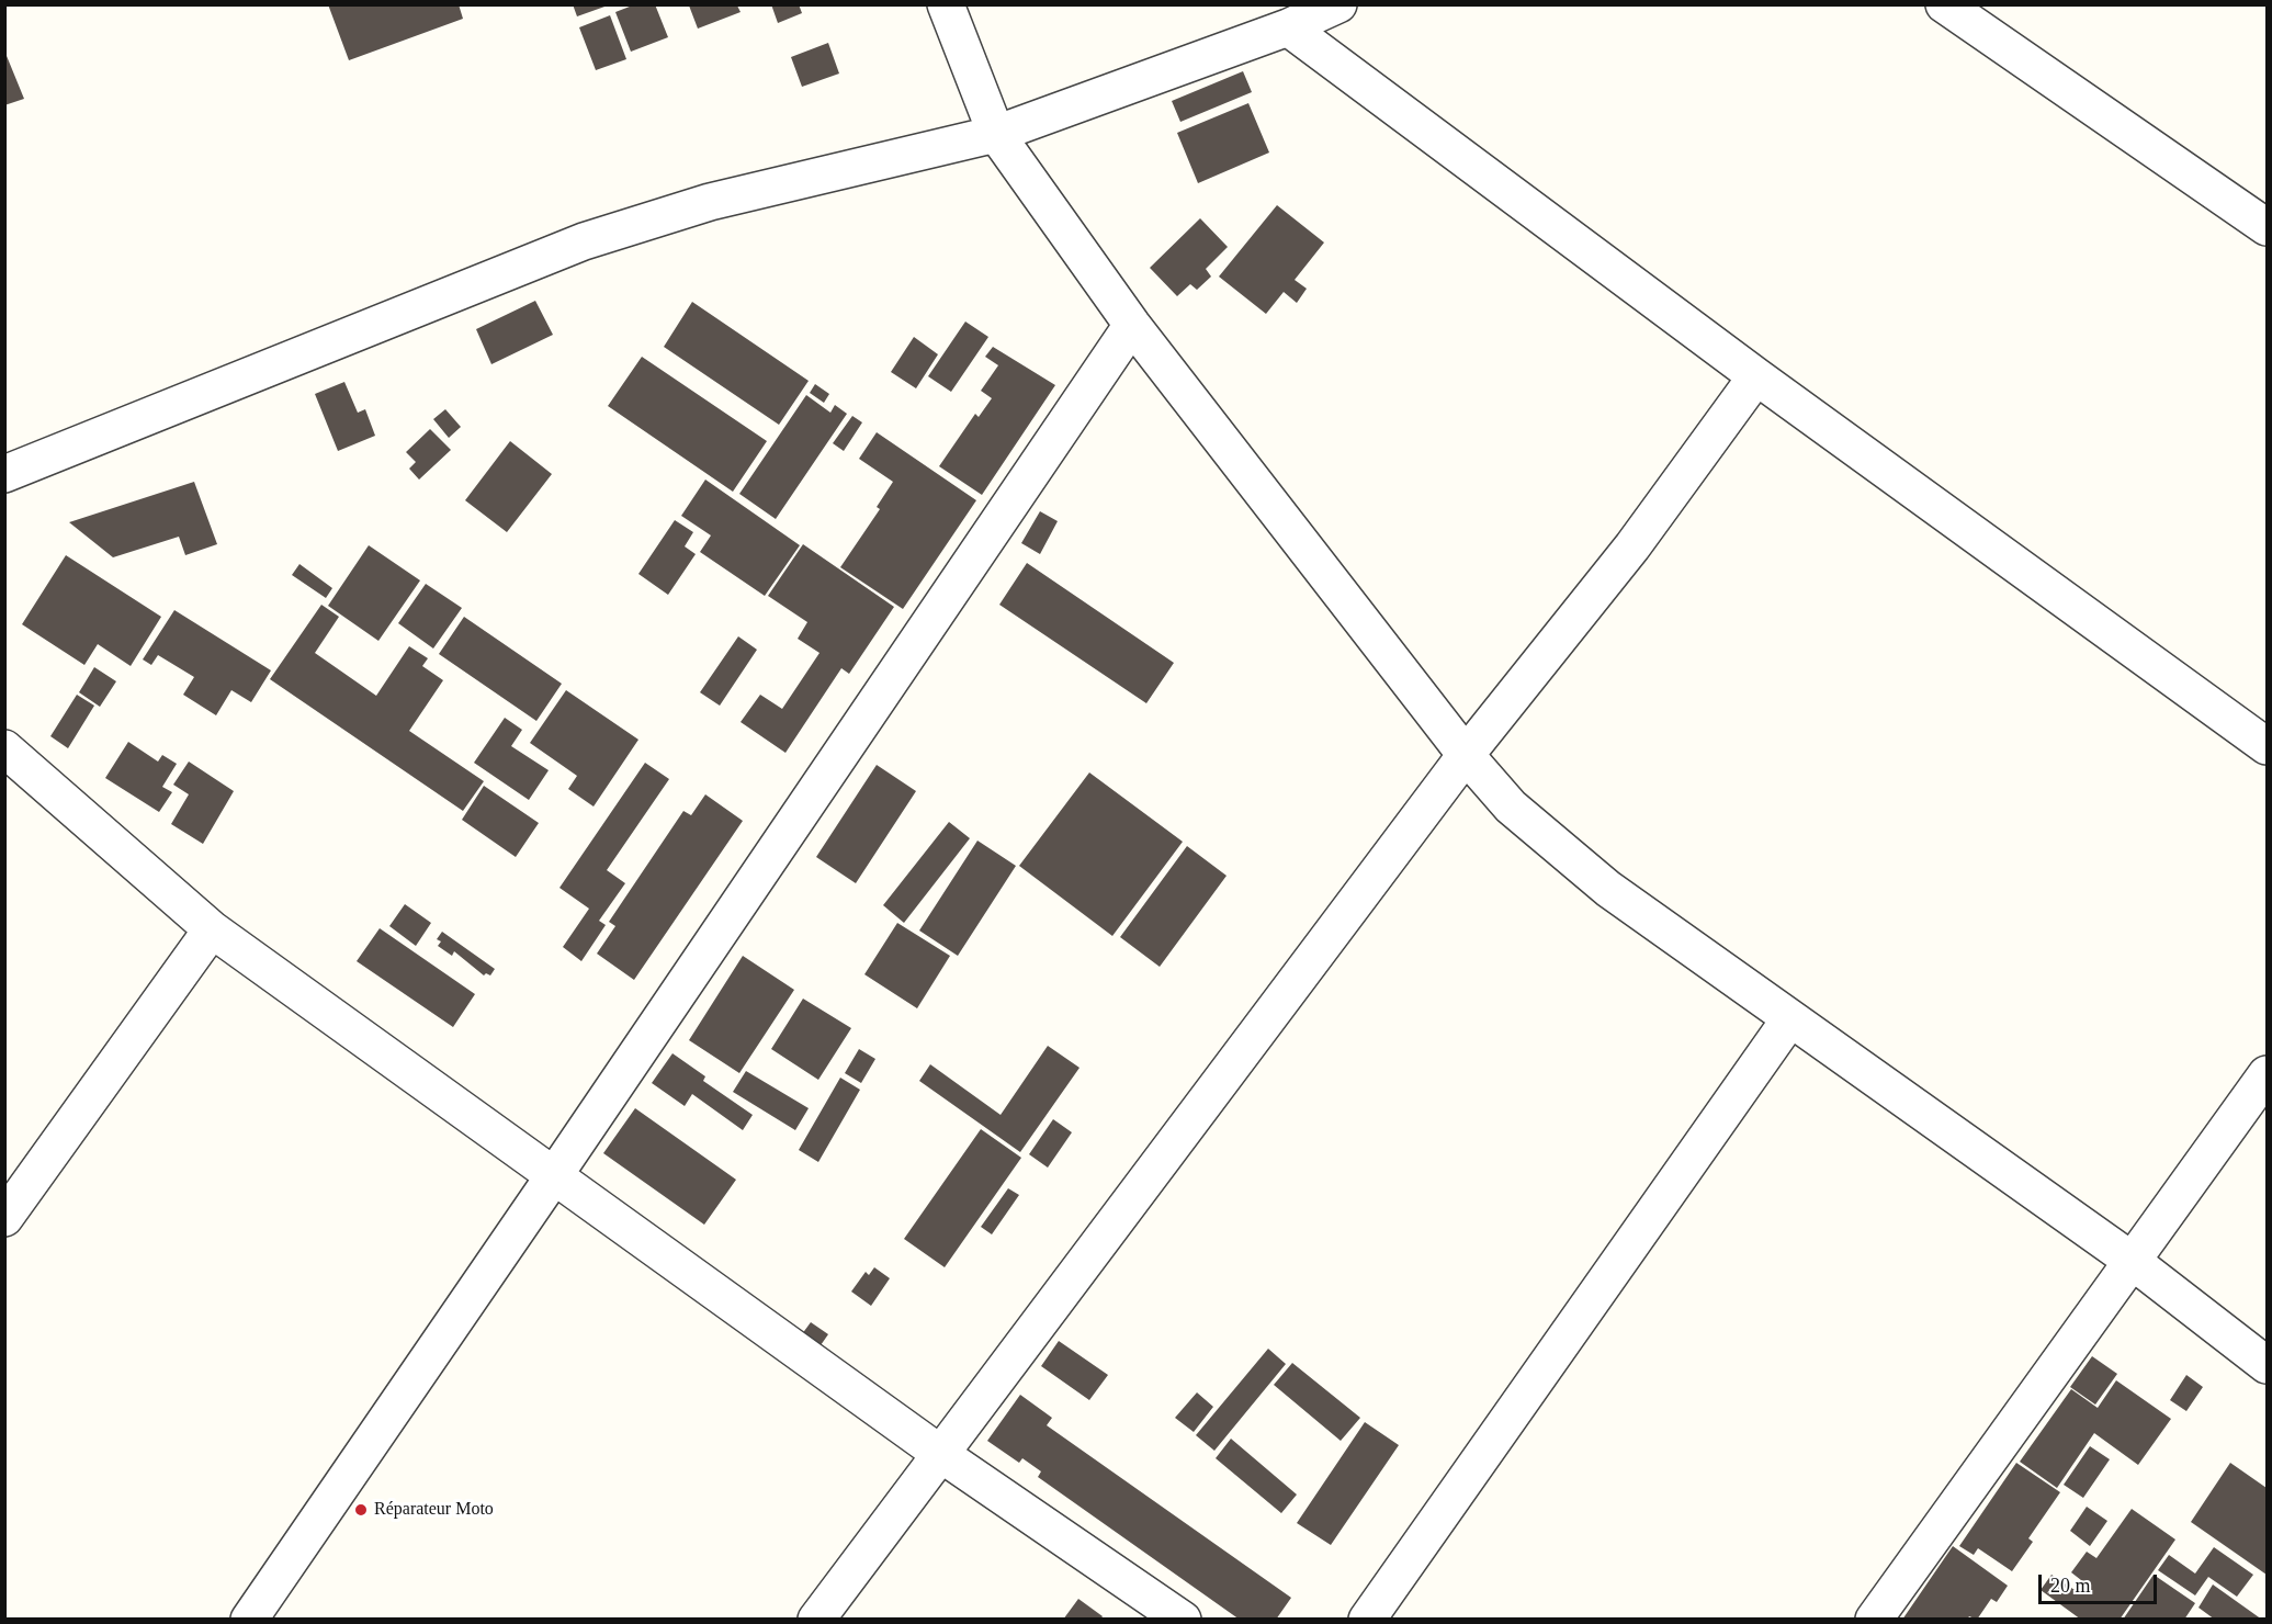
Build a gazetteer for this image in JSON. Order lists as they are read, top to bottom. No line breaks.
{"places":["Réparateur Moto"],"scale_bar":"20 m"}
